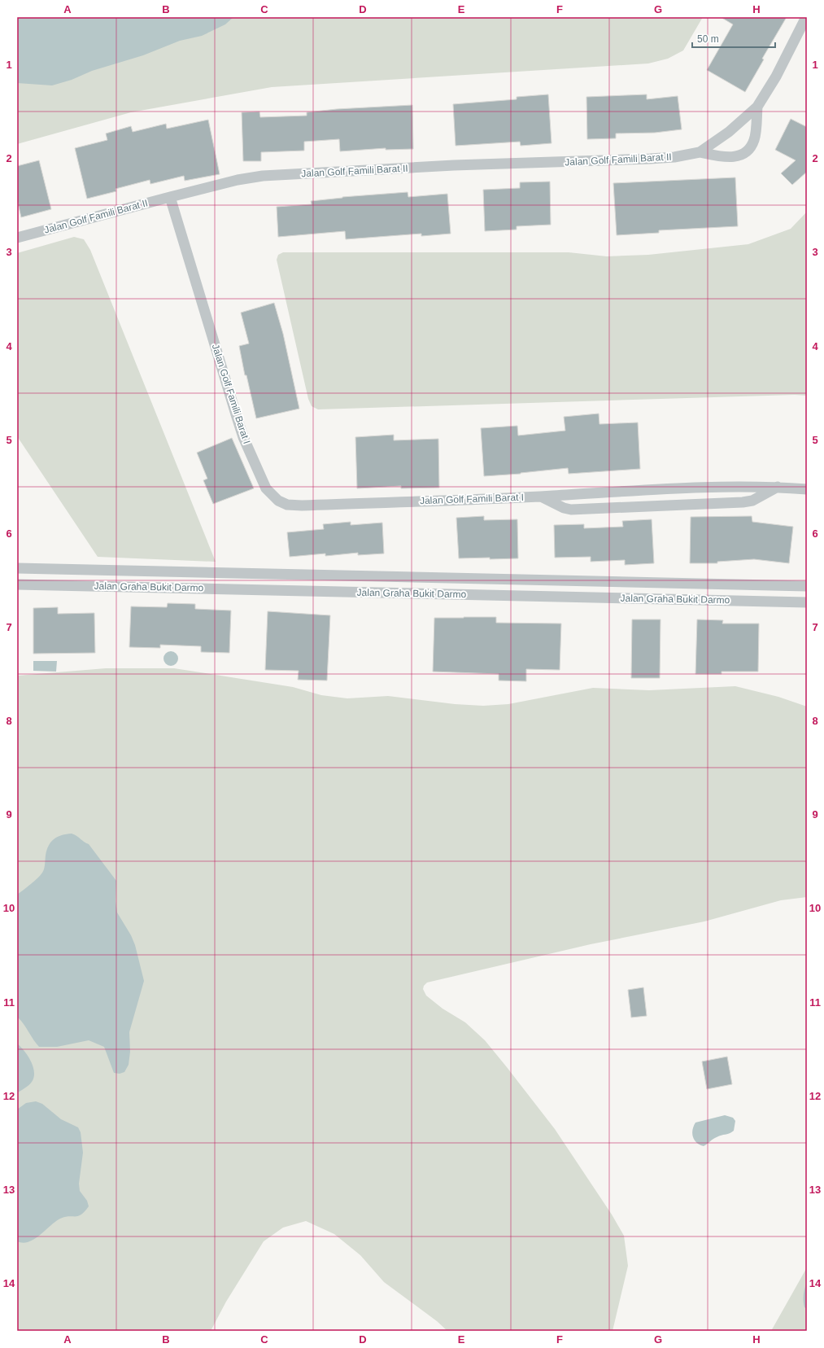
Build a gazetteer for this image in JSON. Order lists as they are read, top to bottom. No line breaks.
{"streets":{"street":["Jalan Golf Famili Barat II","Jalan Golf Famili Barat I","Jalan Graha Bukit Darmo"]},"crossings":[["Jalan Golf Famili Barat II","Jalan Golf Famili Barat I"]],"scale_bar":"50 m","grid":{"columns":["A","B","C","D","E","F","G","H"],"rows":["1","2","3","4","5","6","7","8","9","10","11","12","13","14"]}}
